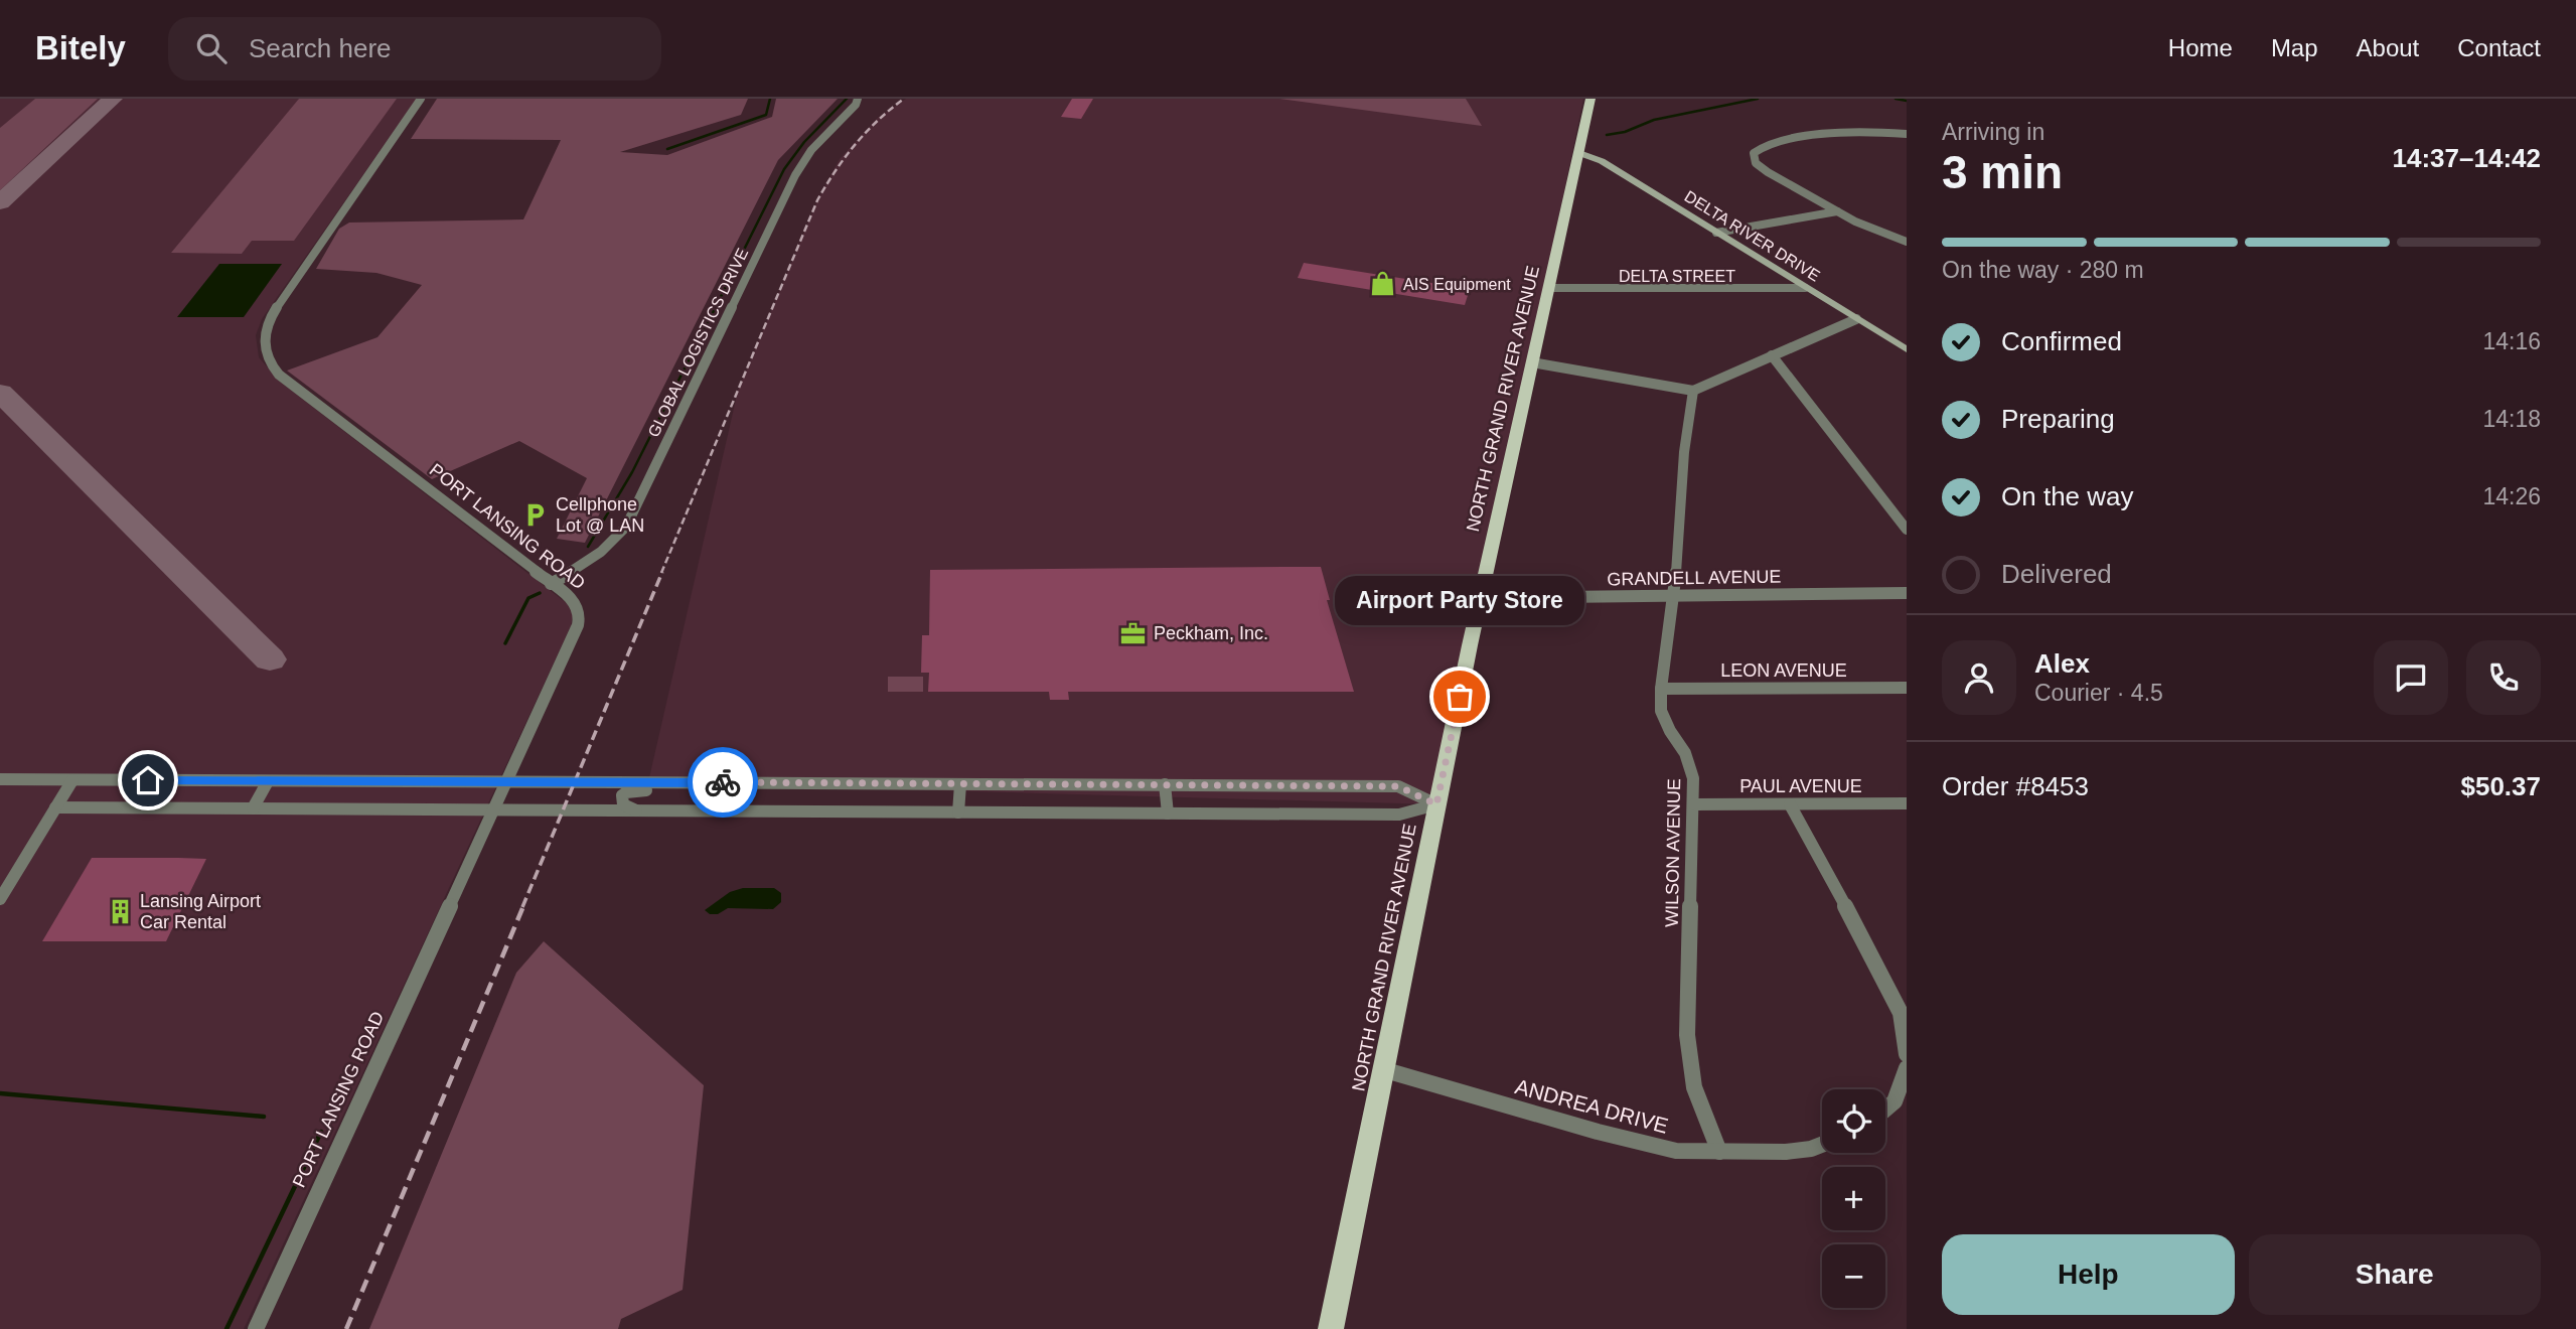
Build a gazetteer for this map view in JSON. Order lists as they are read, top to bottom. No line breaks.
{"streets":{"main road":["NORTH GRAND RIVER AVENUE"],"street":["DELTA RIVER DRIVE","DELTA STREET","GLOBAL LOGISTICS DRIVE","PORT LANSING ROAD","GRANDELL AVENUE","LEON AVENUE","PAUL AVENUE","WILSON AVENUE","ANDREA DRIVE"]},"crossings":[["DELTA RIVER DRIVE","DELTA STREET"],["DELTA RIVER DRIVE","NORTH GRAND RIVER AVENUE"],["DELTA STREET","NORTH GRAND RIVER AVENUE"],["GLOBAL LOGISTICS DRIVE","PORT LANSING ROAD"],["NORTH GRAND RIVER AVENUE","GRANDELL AVENUE"],["NORTH GRAND RIVER AVENUE","ANDREA DRIVE"],["GRANDELL AVENUE","WILSON AVENUE"],["LEON AVENUE","WILSON AVENUE"],["PAUL AVENUE","WILSON AVENUE"],["WILSON AVENUE","ANDREA DRIVE"]],"places":{"shop":["AIS Equipment"],"parking":["Cellphone Lot @ LAN"],"office":["Peckham, Inc."],"other":["Airport Party Store"],"building":["Lansing Airport Car Rental"]},"page":{"header":"Bitely","search":"Search here","nav":["Home","Map","About","Contact"],"heading":["3 min","Arriving in","14:37–14:42"],"panel":["Alex","Courier · 4.5","Order #8453","$50.37"],"bar":"On the way · 280 m","list":[["Confirmed","14:16"],["Preparing","14:18"],["On the way","14:26"],"Delivered"],"bubble":"Airport Party Store","map_buttons":["+","−"],"buttons":["Help","Share"]}}
